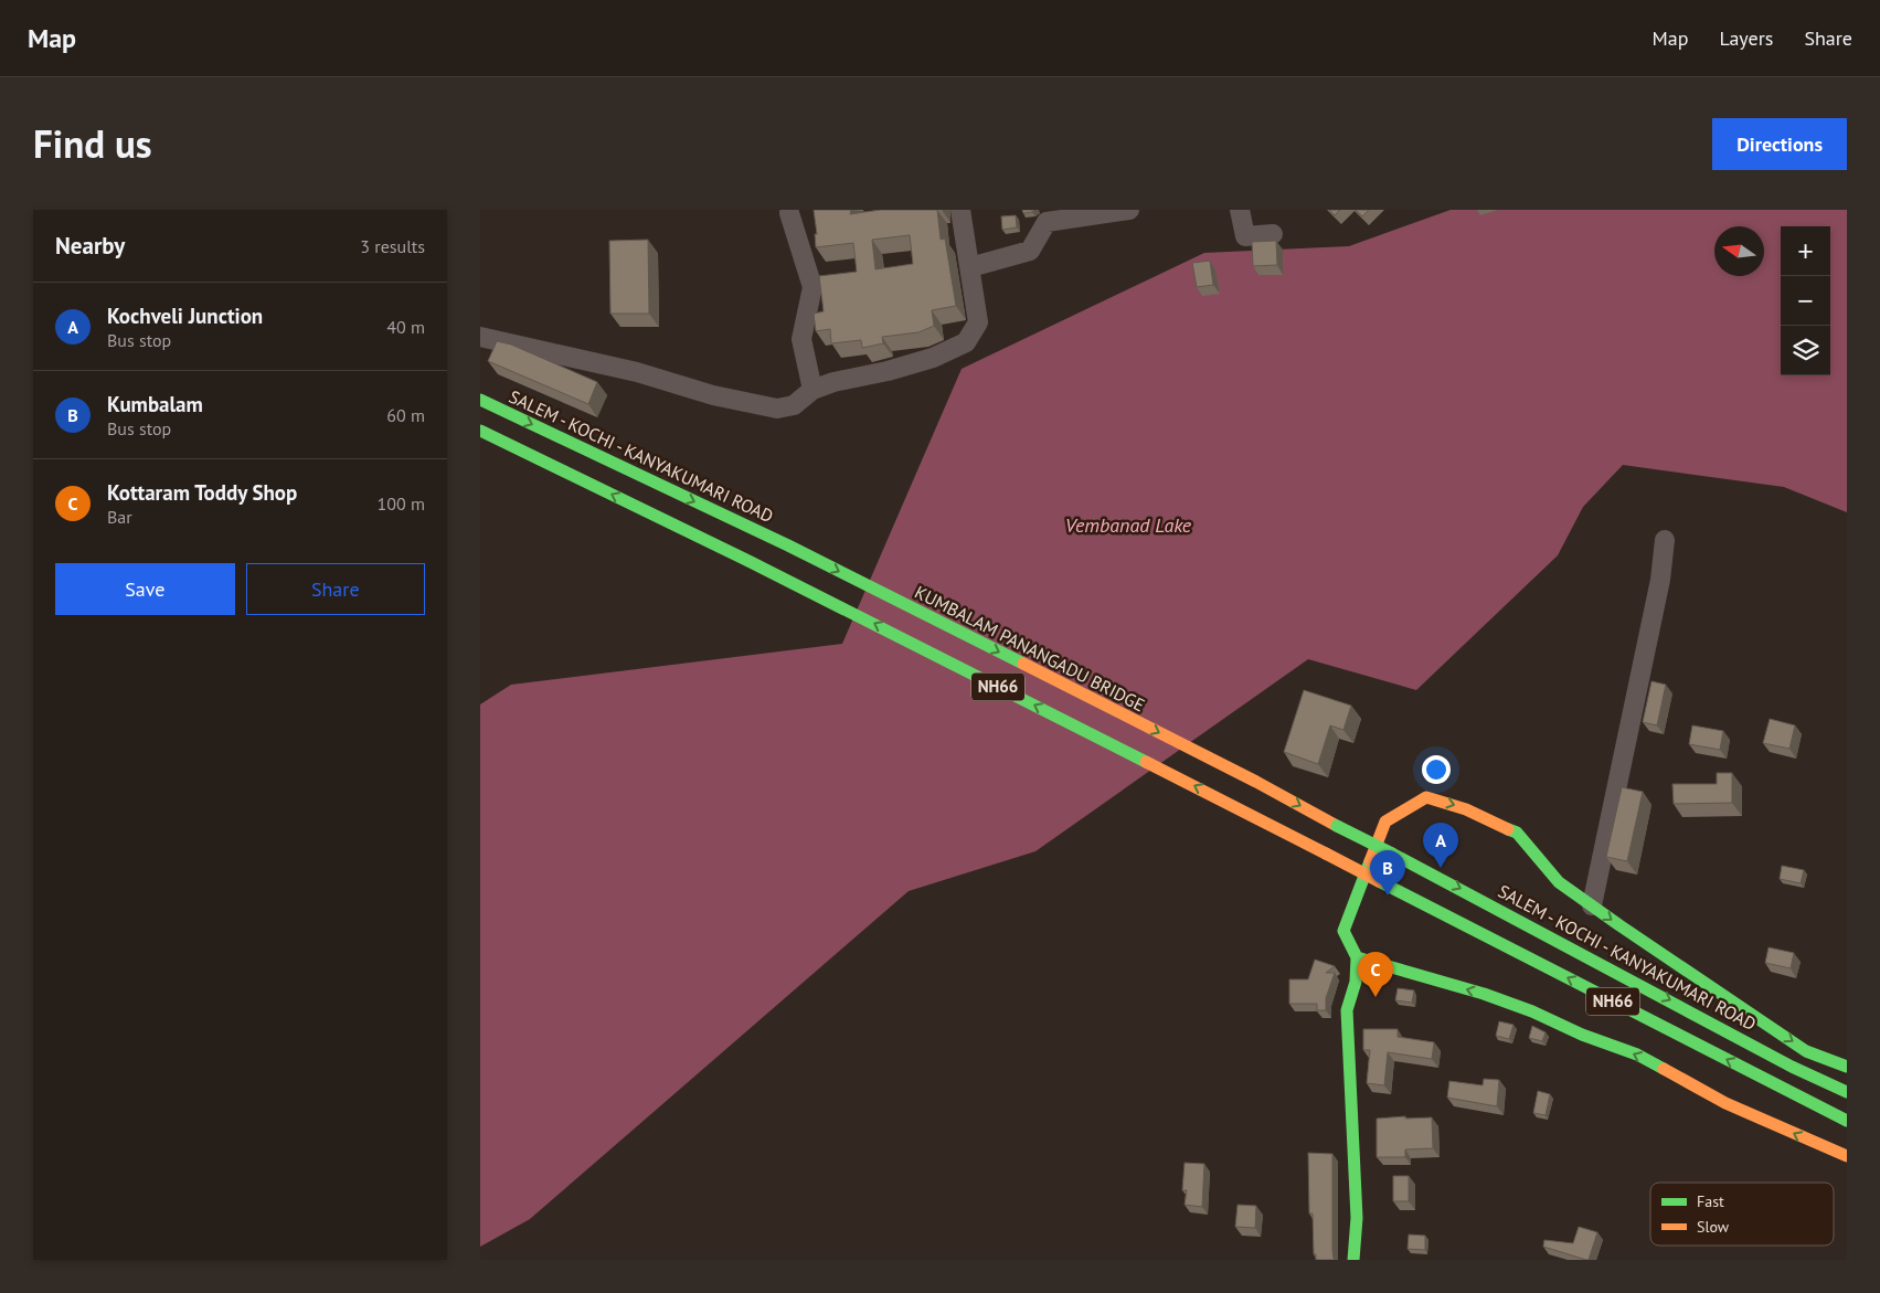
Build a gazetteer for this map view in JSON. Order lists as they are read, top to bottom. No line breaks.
{"streets":{"main road":["SALEM - KOCHI - KANYAKUMARI ROAD","KUMBALAM PANANGADU BRIDGE","NH66"]},"crossings":[["SALEM - KOCHI - KANYAKUMARI ROAD","KUMBALAM PANANGADU BRIDGE"]],"water":["Vembanad Lake"],"legend":["Fast","Slow"],"north":"left","page":{"header":"Map","nav":["Map","Layers","Share"],"title":"Find us","buttons":["Directions",["Save","Share"]],"heading":["Nearby","3 results"],"map_buttons":["+","−"],"list":[{"mark":"A","name":"Kochveli Junction","note":"Bus stop","value":"40 m"},{"mark":"B","name":"Kumbalam","note":"Bus stop","value":"60 m"},{"mark":"C","name":"Kottaram Toddy Shop","note":"Bar","value":"100 m"}],"pins":["A","B","C"]}}
